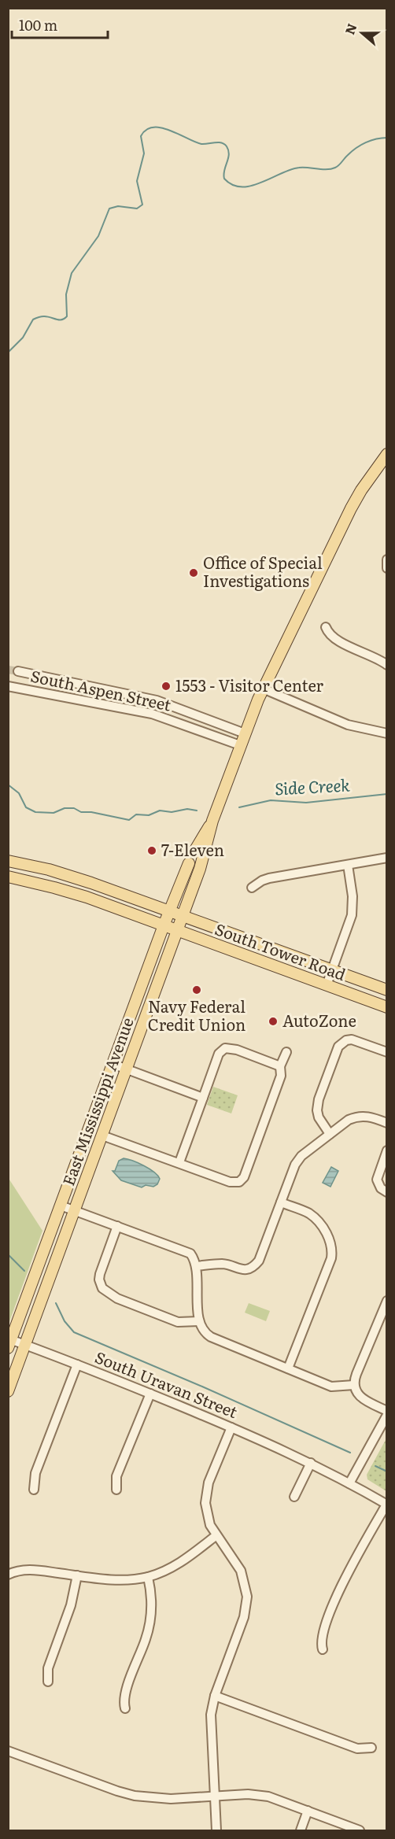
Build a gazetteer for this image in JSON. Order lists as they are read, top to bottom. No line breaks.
{"streets":{"main road":["South Tower Road","East Mississippi Avenue"],"street":["South Aspen Street","South Uravan Street"]},"crossings":[["South Aspen Street","East Mississippi Avenue"],["South Tower Road","East Mississippi Avenue"],["East Mississippi Avenue","South Uravan Street"]],"water":["Side Creek"],"places":["Office of Special Investigations","1553 - Visitor Center","7-Eleven","Navy Federal Credit Union","AutoZone"],"scale_bar":"100 m","north":"left"}
